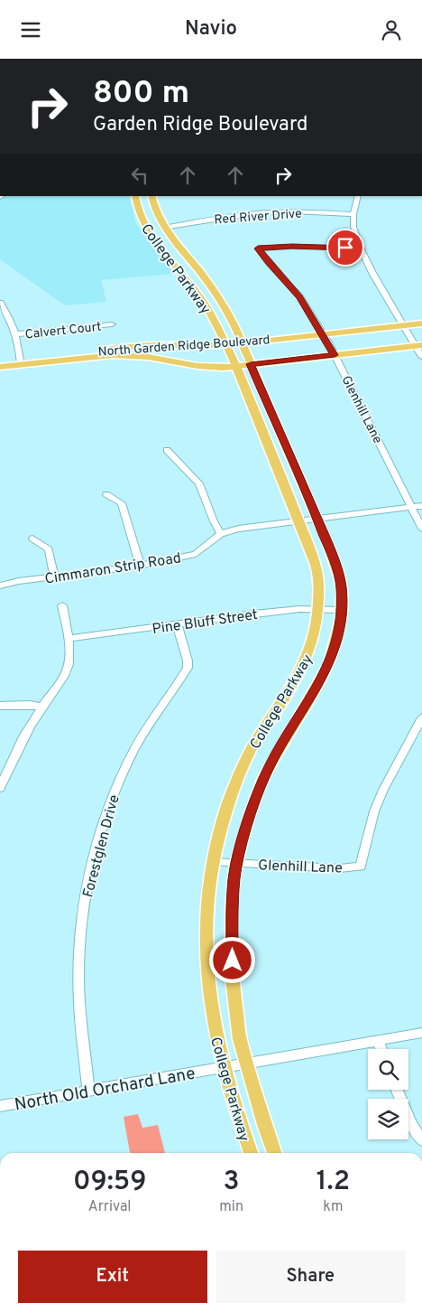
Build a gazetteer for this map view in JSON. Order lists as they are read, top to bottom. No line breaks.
{"streets":{"main road":["College Parkway","North Garden Ridge Boulevard"],"street":["Red River Drive","Calvert Court","Glenhill Lane","Cimmaron Strip Road","Pine Bluff Street","Forestglen Drive","North Old Orchard Lane"]},"crossings":[["Red River Drive","College Parkway"],["College Parkway","North Garden Ridge Boulevard"],["College Parkway","Glenhill Lane"],["College Parkway","Cimmaron Strip Road"],["College Parkway","Pine Bluff Street"],["College Parkway","North Old Orchard Lane"],["North Garden Ridge Boulevard","Glenhill Lane"],["Glenhill Lane","Cimmaron Strip Road"],["Pine Bluff Street","Forestglen Drive"],["Forestglen Drive","North Old Orchard Lane"]],"page":{"header":"Navio","turn":["800 m","Garden Ridge Boulevard"],"eta":["09:59","Arrival","3","min","1.2","km"],"buttons":["Exit","Share"]}}
